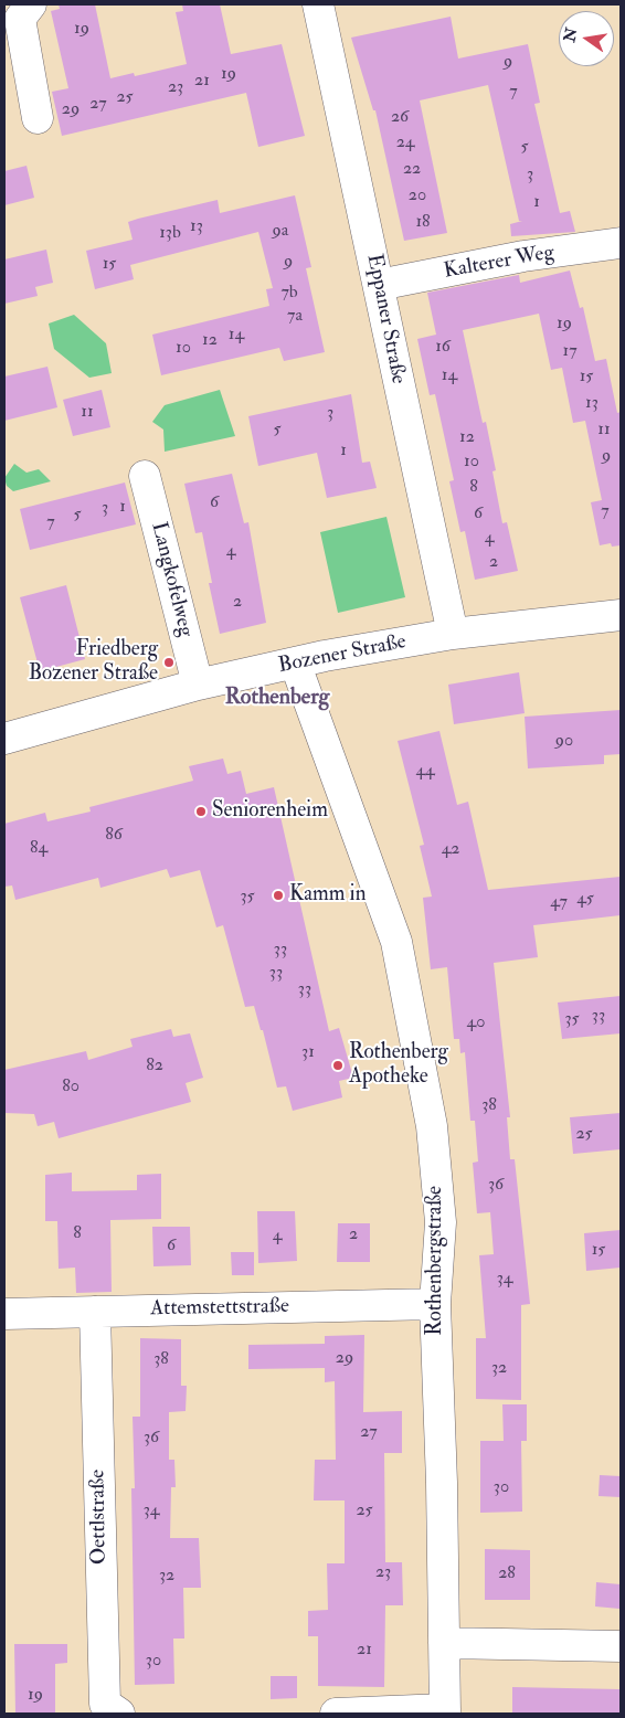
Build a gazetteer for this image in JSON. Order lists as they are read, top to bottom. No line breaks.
{"streets":{"street":["Kalterer Weg","Eppaner Straße","Langkofelweg","Bozener Straße","Rothenbergstraße","Attemstettstraße","Oettlstraße"]},"crossings":[["Kalterer Weg","Eppaner Straße"],["Eppaner Straße","Bozener Straße"],["Langkofelweg","Bozener Straße"],["Bozener Straße","Rothenbergstraße"],["Rothenbergstraße","Attemstettstraße"],["Attemstettstraße","Oettlstraße"]],"districts":["Rothenberg"],"places":["Friedberg Bozener Straße","Seniorenheim","Kamm in","Rothenberg Apotheke"],"house_numbers":["19","9","19","21","23","7","25","27","29","26","24","5","22","3","20","1","18","13","9a","13b","9","15","7b","7a","19","14","12","16","10","17","14","15","13","11","3","5","11","12","1","9","10","8","6","1","3","7","6","5","7","4","4","2","2","90","44","86","84","42","35","45","47","33","33","33","33","35","40","31","82","80","38","25","36","8","2","4","6","15","34","29","38","32","27","36","30","34","25","23","28","32","21","30","19"],"north":"left"}
